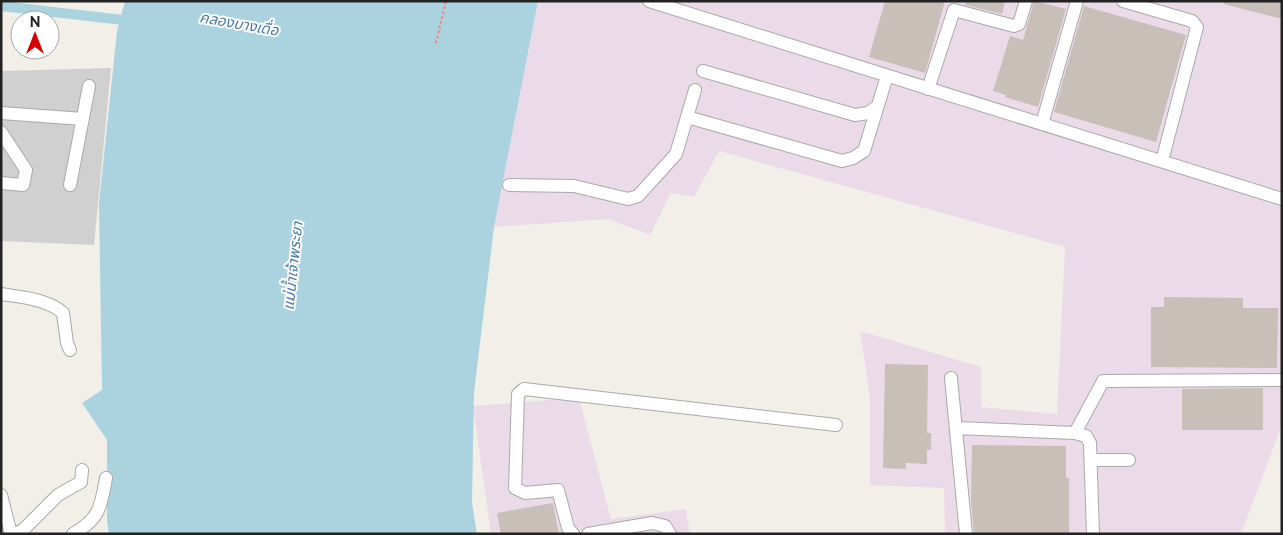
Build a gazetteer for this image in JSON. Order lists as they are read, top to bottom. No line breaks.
{"water":["คลองบางเดื่อ","แม่น้ำเจ้าพระยา"],"north":"top"}
